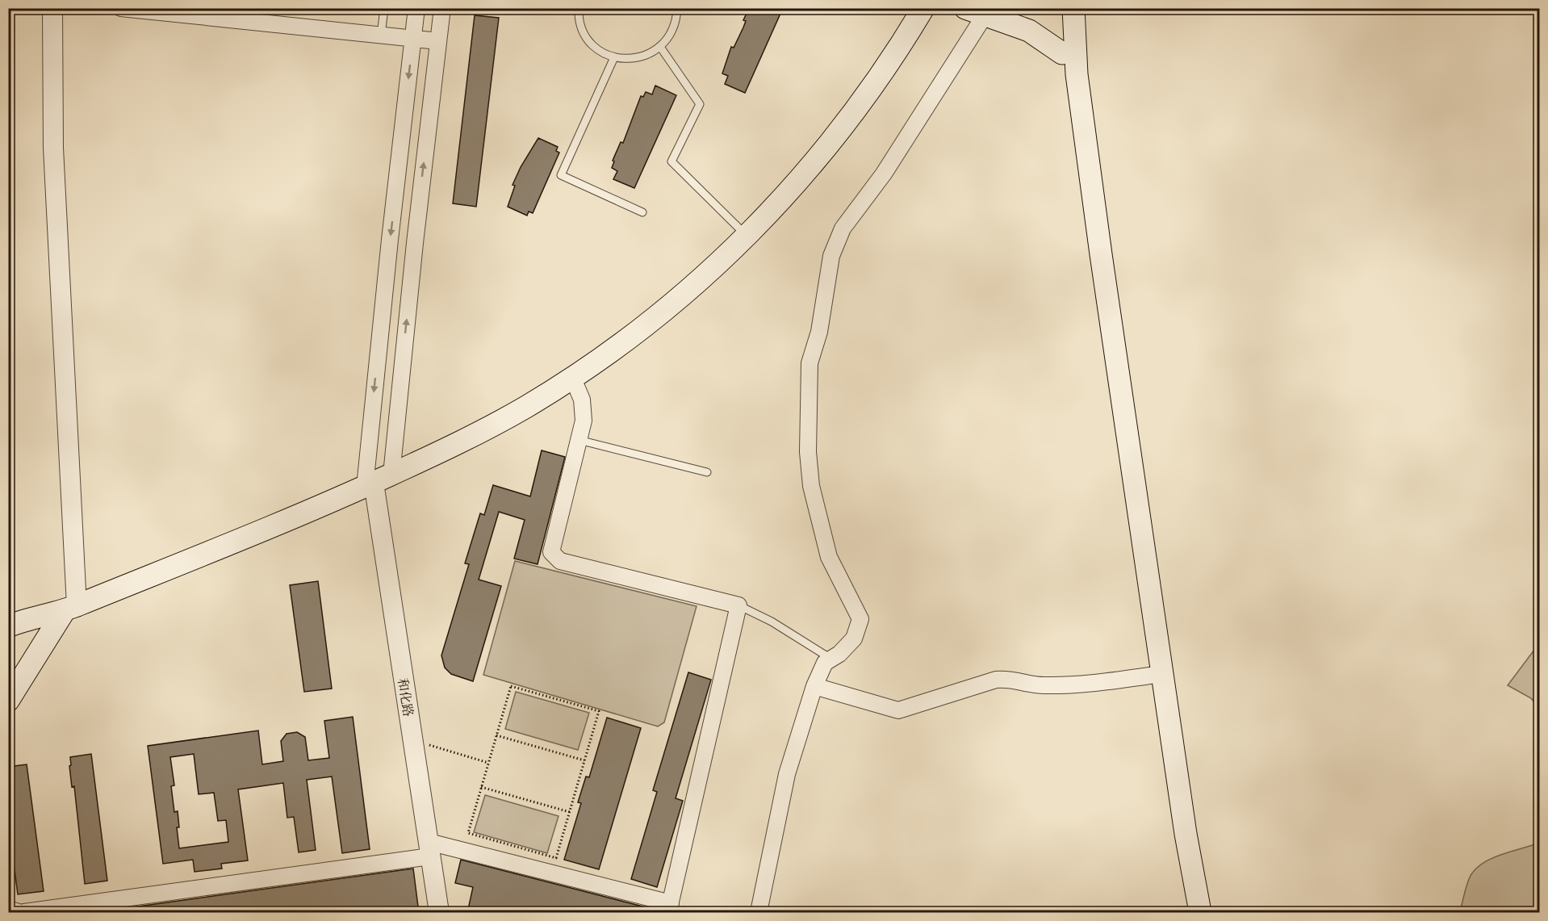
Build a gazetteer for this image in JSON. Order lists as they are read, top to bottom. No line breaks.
{"streets":{"street":["和化路"]}}
